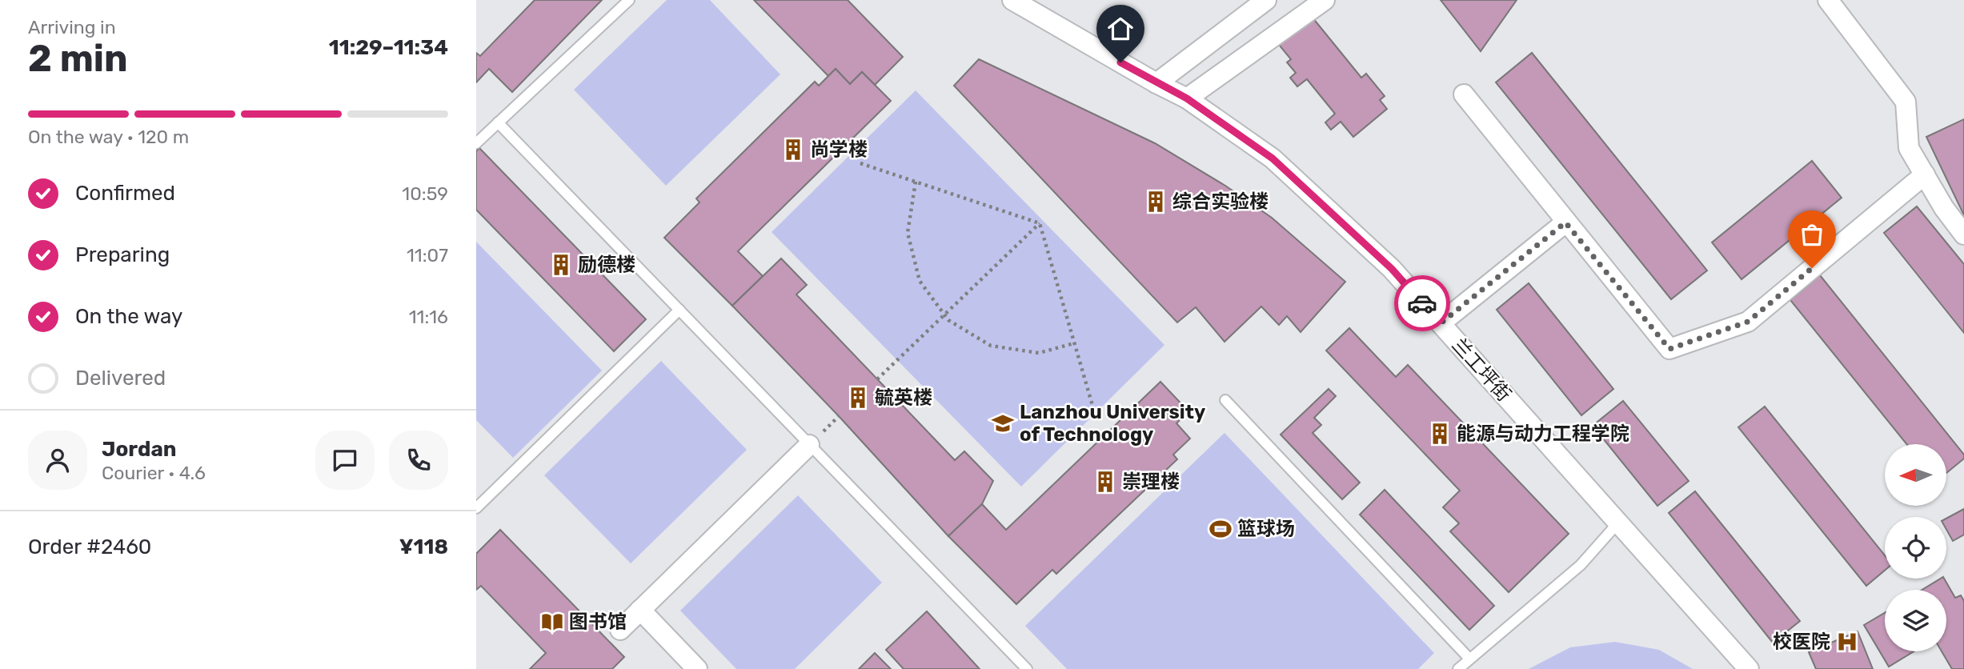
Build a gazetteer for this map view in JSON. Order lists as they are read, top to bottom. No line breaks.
{"streets":{"street":["兰工坪街"]},"places":{"building":["尚学楼","综合实验楼","励德楼","毓英楼","能源与动力工程学院","崇理楼"],"school or university":["Lanzhou University of Technology"],"sports":["篮球场"],"library":["图书馆"],"hospital":["校医院"]},"north":"left","page":{"heading":["2 min","Arriving in","11:29–11:34"],"panel":["Jordan","Courier · 4.6","Order #2460","¥118"],"bar":"On the way · 120 m","list":[["Confirmed","10:59"],["Preparing","11:07"],["On the way","11:16"],"Delivered"]}}
